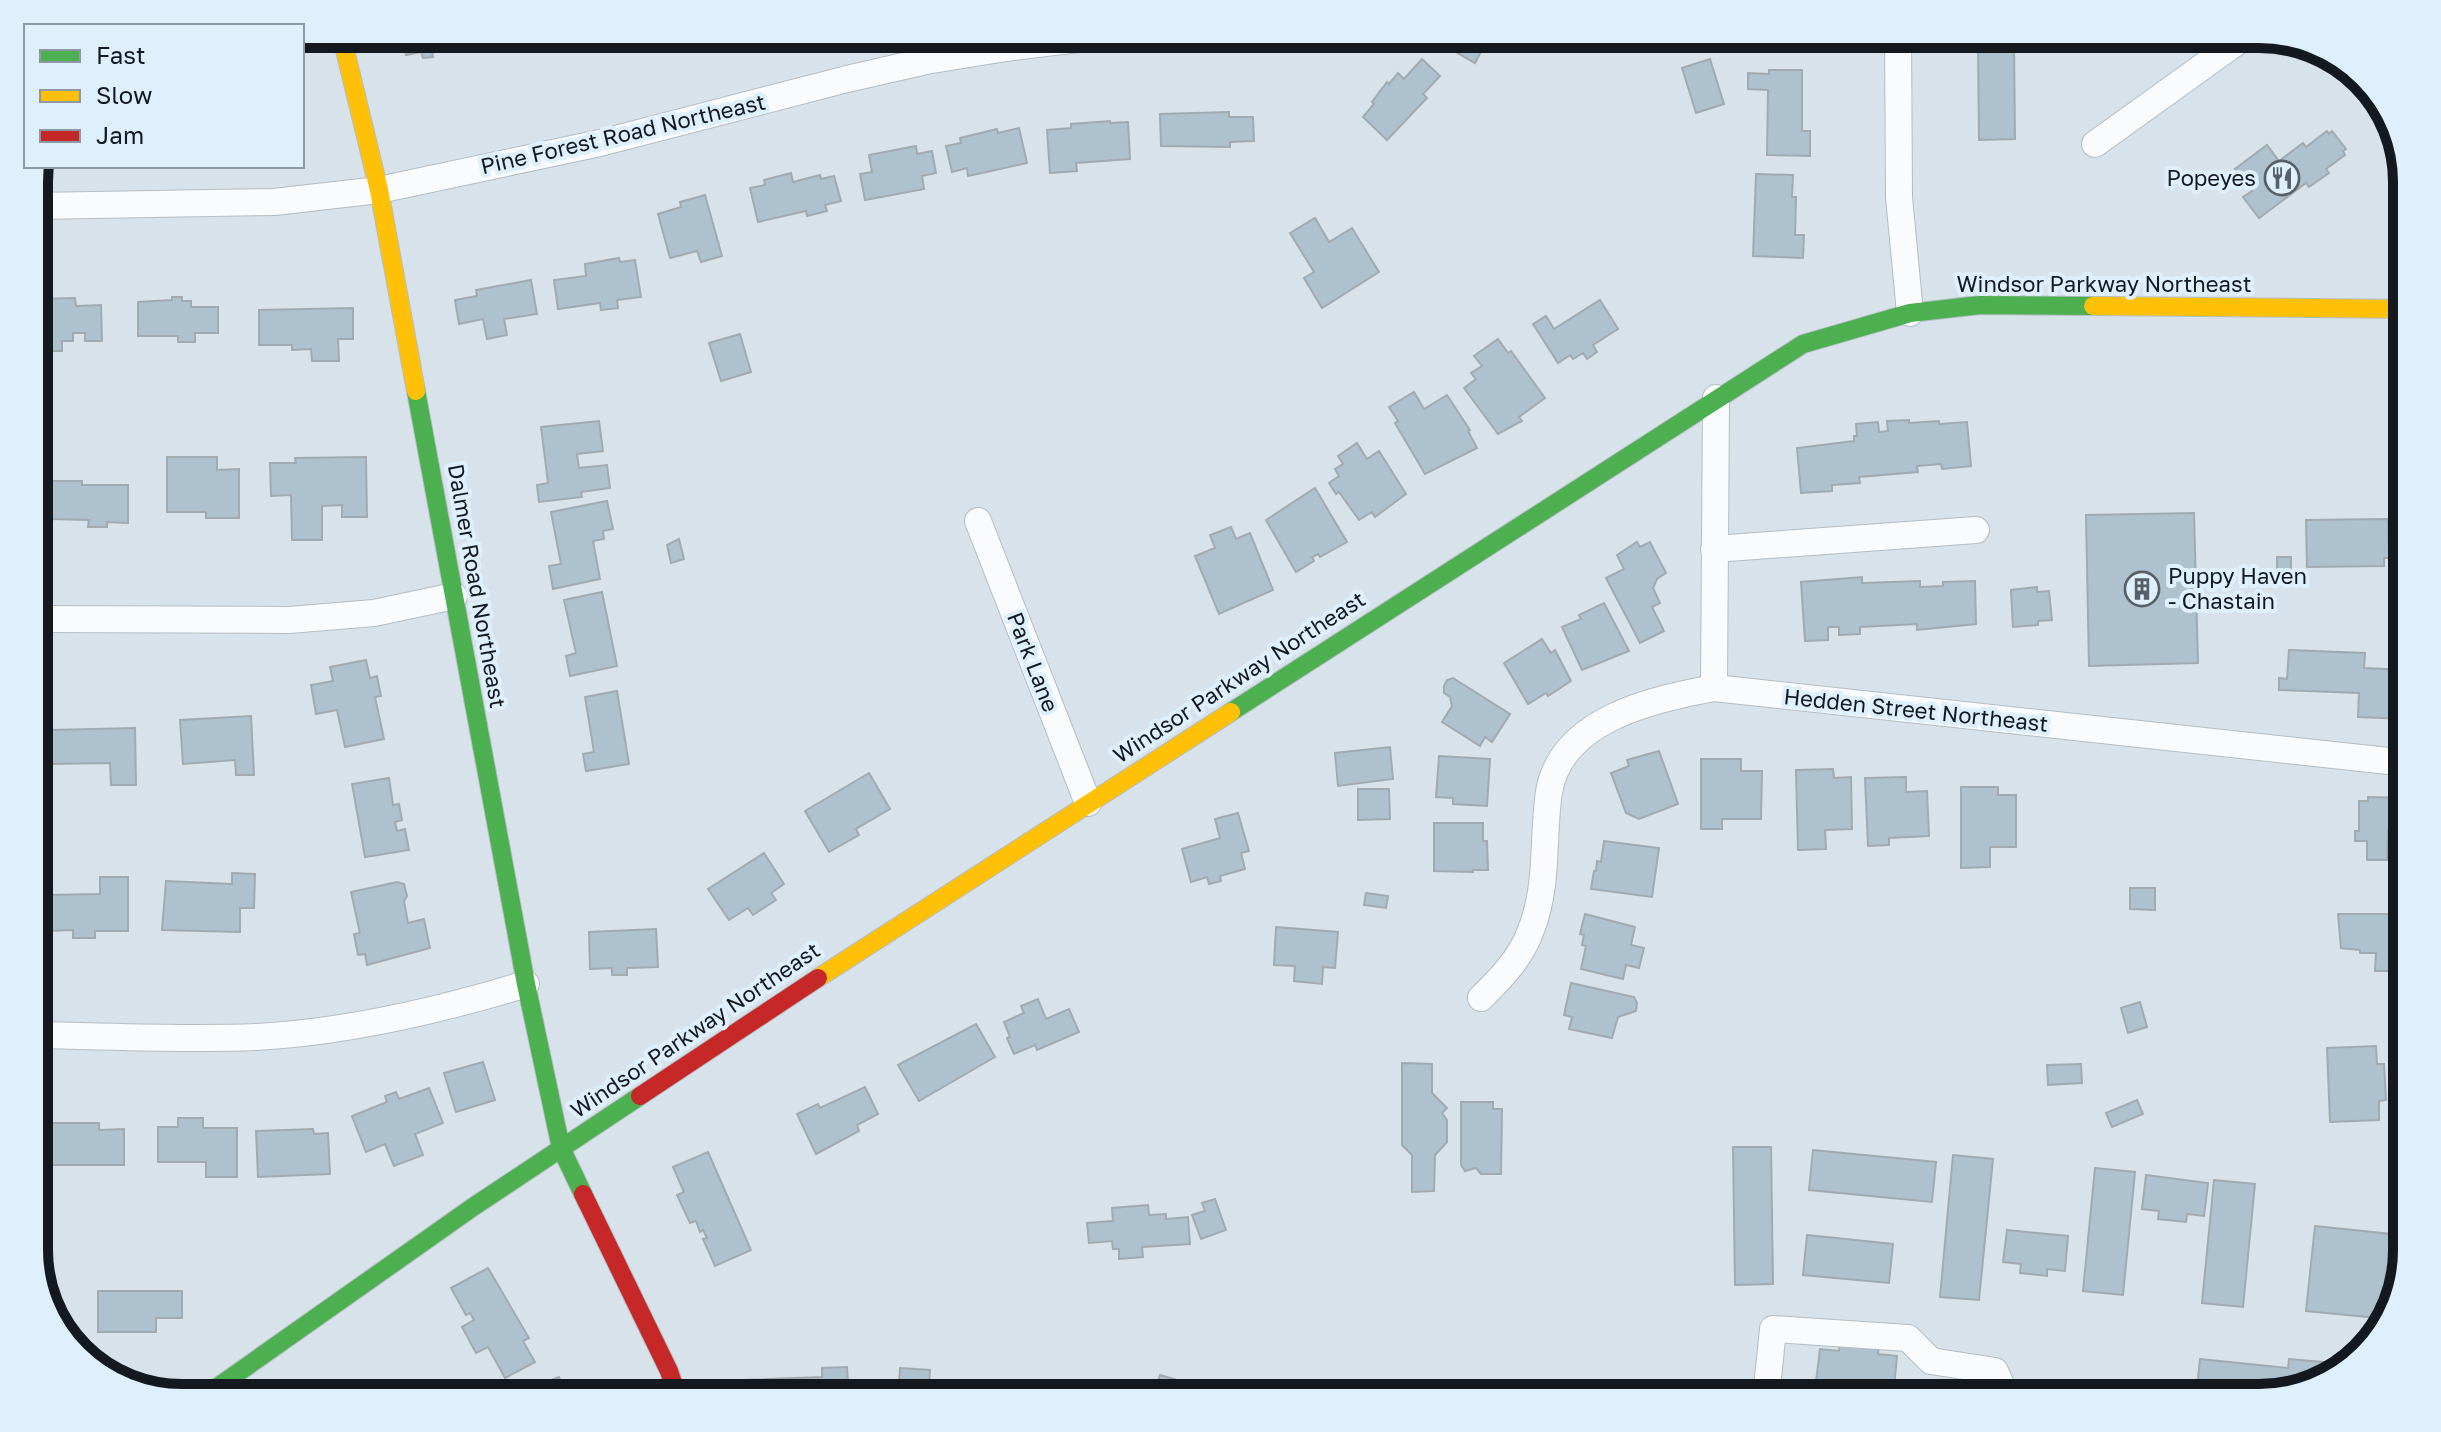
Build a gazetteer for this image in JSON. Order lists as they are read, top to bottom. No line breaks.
{"streets":{"street":["Pine Forest Road Northeast","Windsor Parkway Northeast","Dalmer Road Northeast","Park Lane","Hedden Street Northeast"]},"crossings":[["Pine Forest Road Northeast","Dalmer Road Northeast"],["Windsor Parkway Northeast","Dalmer Road Northeast"],["Windsor Parkway Northeast","Park Lane"]],"places":{"restaurant":["Popeyes"],"building":["Puppy Haven - Chastain"]},"legend":["Fast","Slow","Jam"]}
